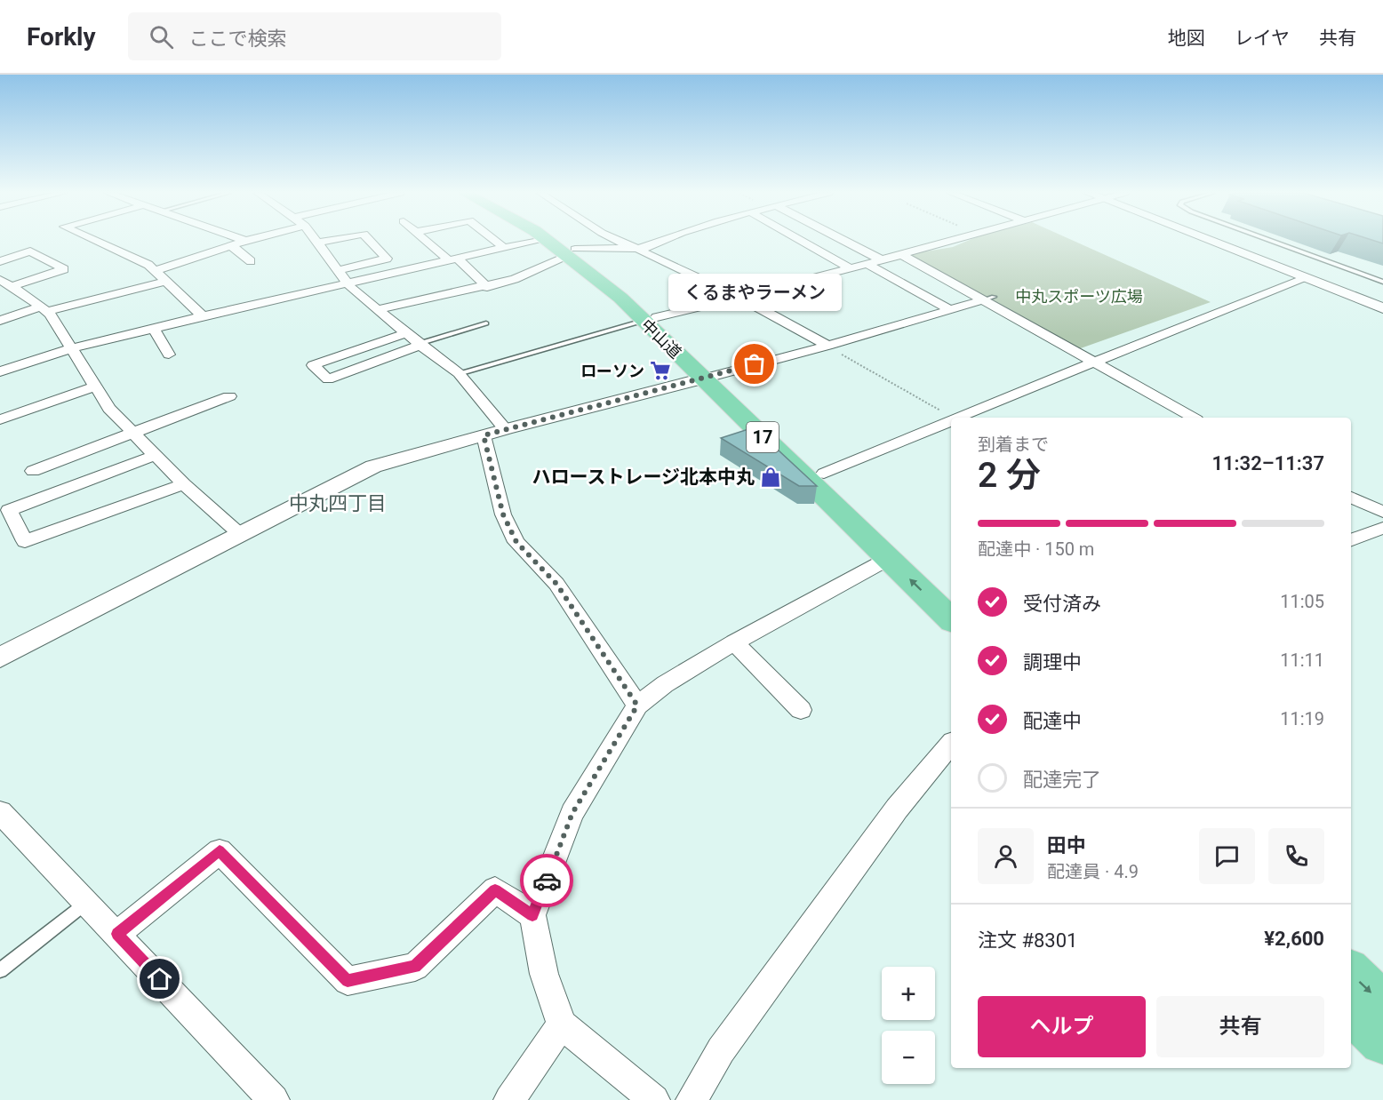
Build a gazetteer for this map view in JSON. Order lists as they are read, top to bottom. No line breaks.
{"streets":{"highway":["中山道","17"]},"districts":["中丸四丁目"],"parks":["中丸スポーツ広場"],"places":{"other":["くるまやラーメン"],"supermarket":["ローソン"],"shop":["ハローストレージ北本中丸"]},"page":{"header":"Forkly","search":"ここで検索","nav":["地図","レイヤ","共有"],"bubble":"くるまやラーメン","heading":["2 分","到着まで","11:32–11:37"],"panel":["田中","配達員 · 4.9","注文 #8301","¥2,600"],"bar":"配達中 · 150 m","list":[["受付済み","11:05"],["調理中","11:11"],["配達中","11:19"],"配達完了"],"map_buttons":["+","−"],"buttons":["ヘルプ","共有"]}}
